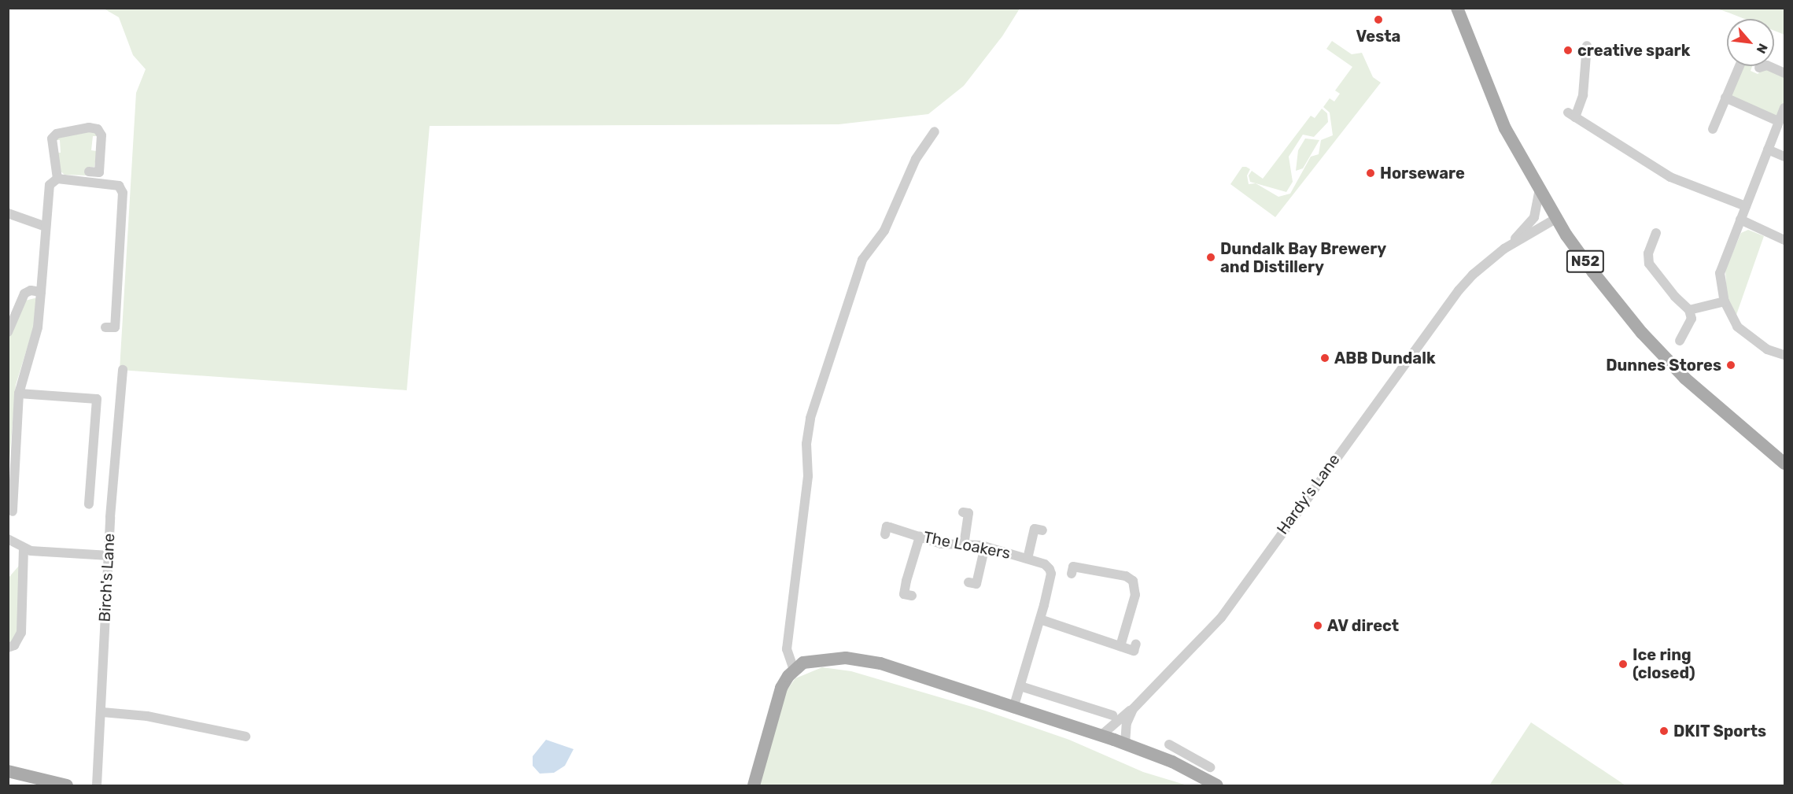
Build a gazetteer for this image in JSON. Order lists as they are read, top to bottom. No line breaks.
{"streets":{"main road":["N52"],"street":["Hardy's Lane","The Loakers","Birch's Lane"]},"crossings":[["N52","Hardy's Lane"]],"places":["Vesta","creative spark","Horseware","Dundalk Bay Brewery and Distillery","ABB Dundalk","Dunnes Stores","AV direct","Ice ring (closed)","DKIT Sports"],"north":"bottom right"}
